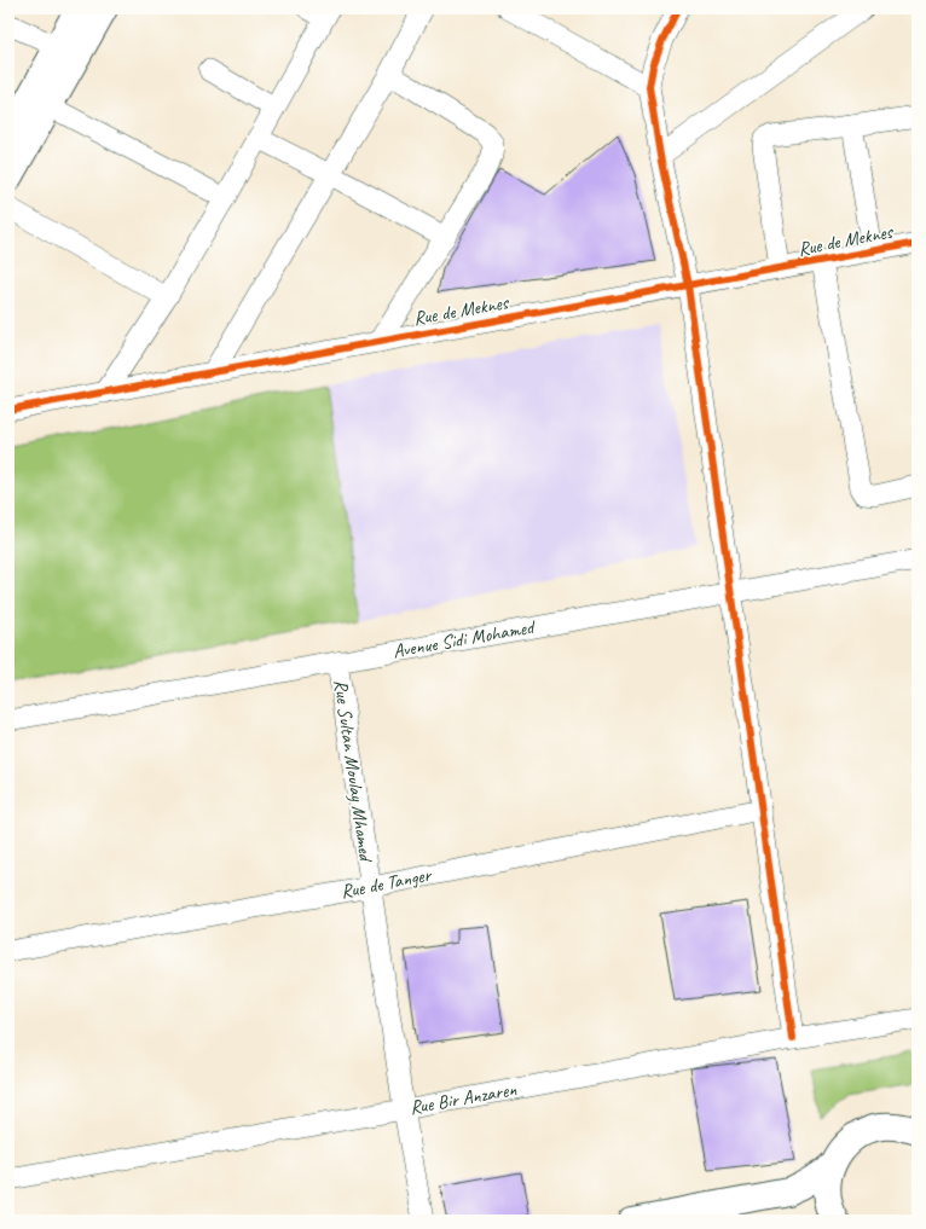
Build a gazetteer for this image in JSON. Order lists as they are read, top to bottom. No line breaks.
{"streets":{"street":["Rue de Meknes","Avenue Sidi Mohamed","Rue Sultan Moulay Mhamed","Rue de Tanger","Rue Bir Anzaren"]},"crossings":[["Avenue Sidi Mohamed","Rue Sultan Moulay Mhamed"],["Rue Sultan Moulay Mhamed","Rue de Tanger"],["Rue Sultan Moulay Mhamed","Rue Bir Anzaren"]]}
